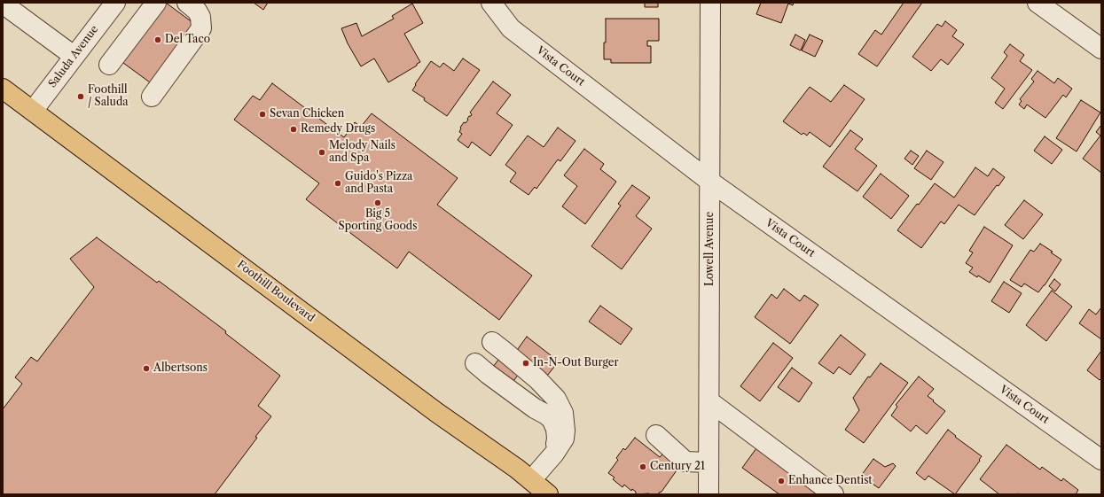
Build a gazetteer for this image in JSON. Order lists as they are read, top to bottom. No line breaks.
{"streets":{"main road":["Foothill Boulevard"],"street":["Saluda Avenue","Vista Court","Lowell Avenue"]},"crossings":[["Saluda Avenue","Foothill Boulevard"],["Vista Court","Lowell Avenue"]],"places":["Del Taco","Foothill / Saluda","Sevan Chicken","Remedy Drugs","Melody Nails and Spa","Guido's Pizza and Pasta","Big 5 Sporting Goods","In-N-Out Burger","Albertsons","Century 21","Enhance Dentist"]}
